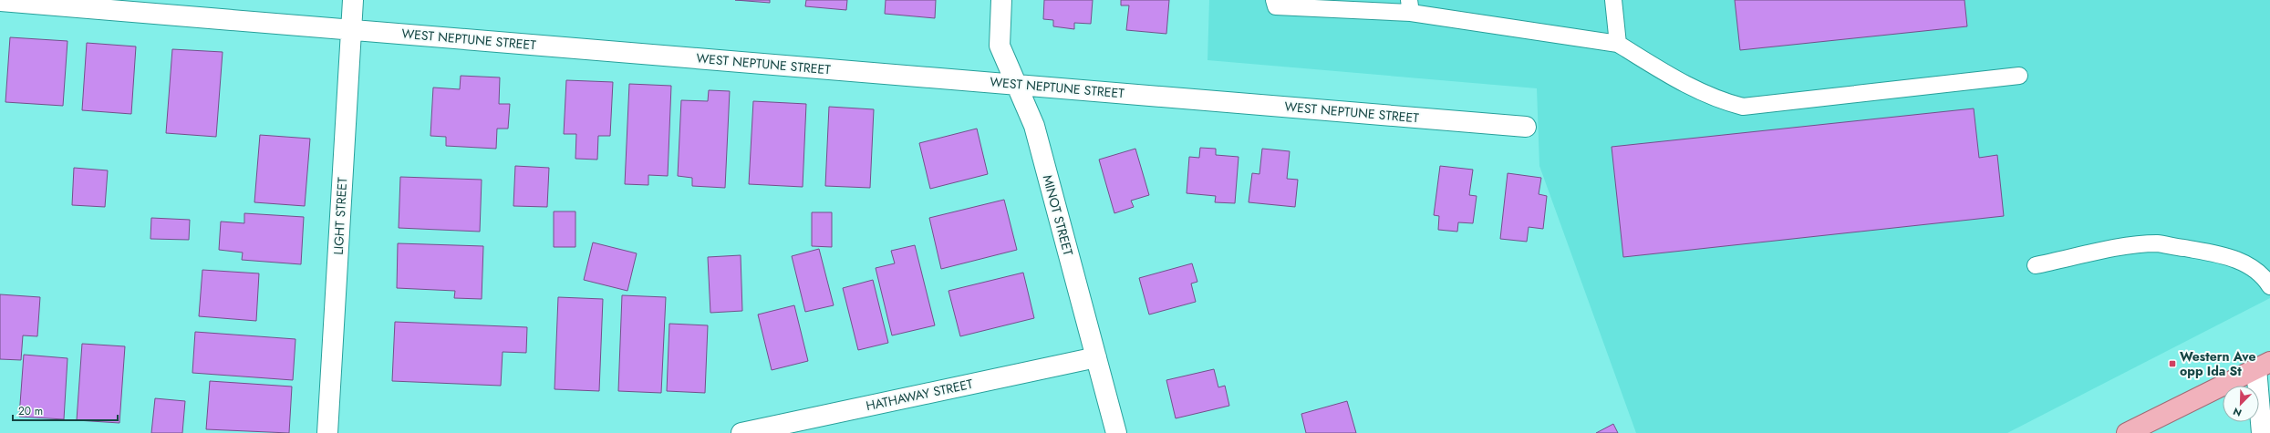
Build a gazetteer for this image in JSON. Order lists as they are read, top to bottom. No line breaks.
{"streets":{"street":["WEST NEPTUNE STREET","MINOT STREET","LIGHT STREET","HATHAWAY STREET"]},"crossings":[["WEST NEPTUNE STREET","MINOT STREET"],["WEST NEPTUNE STREET","LIGHT STREET"],["MINOT STREET","HATHAWAY STREET"]],"places":{"transit":["Western Ave opp Ida St"]},"scale_bar":"20 m","north":"bottom left"}
